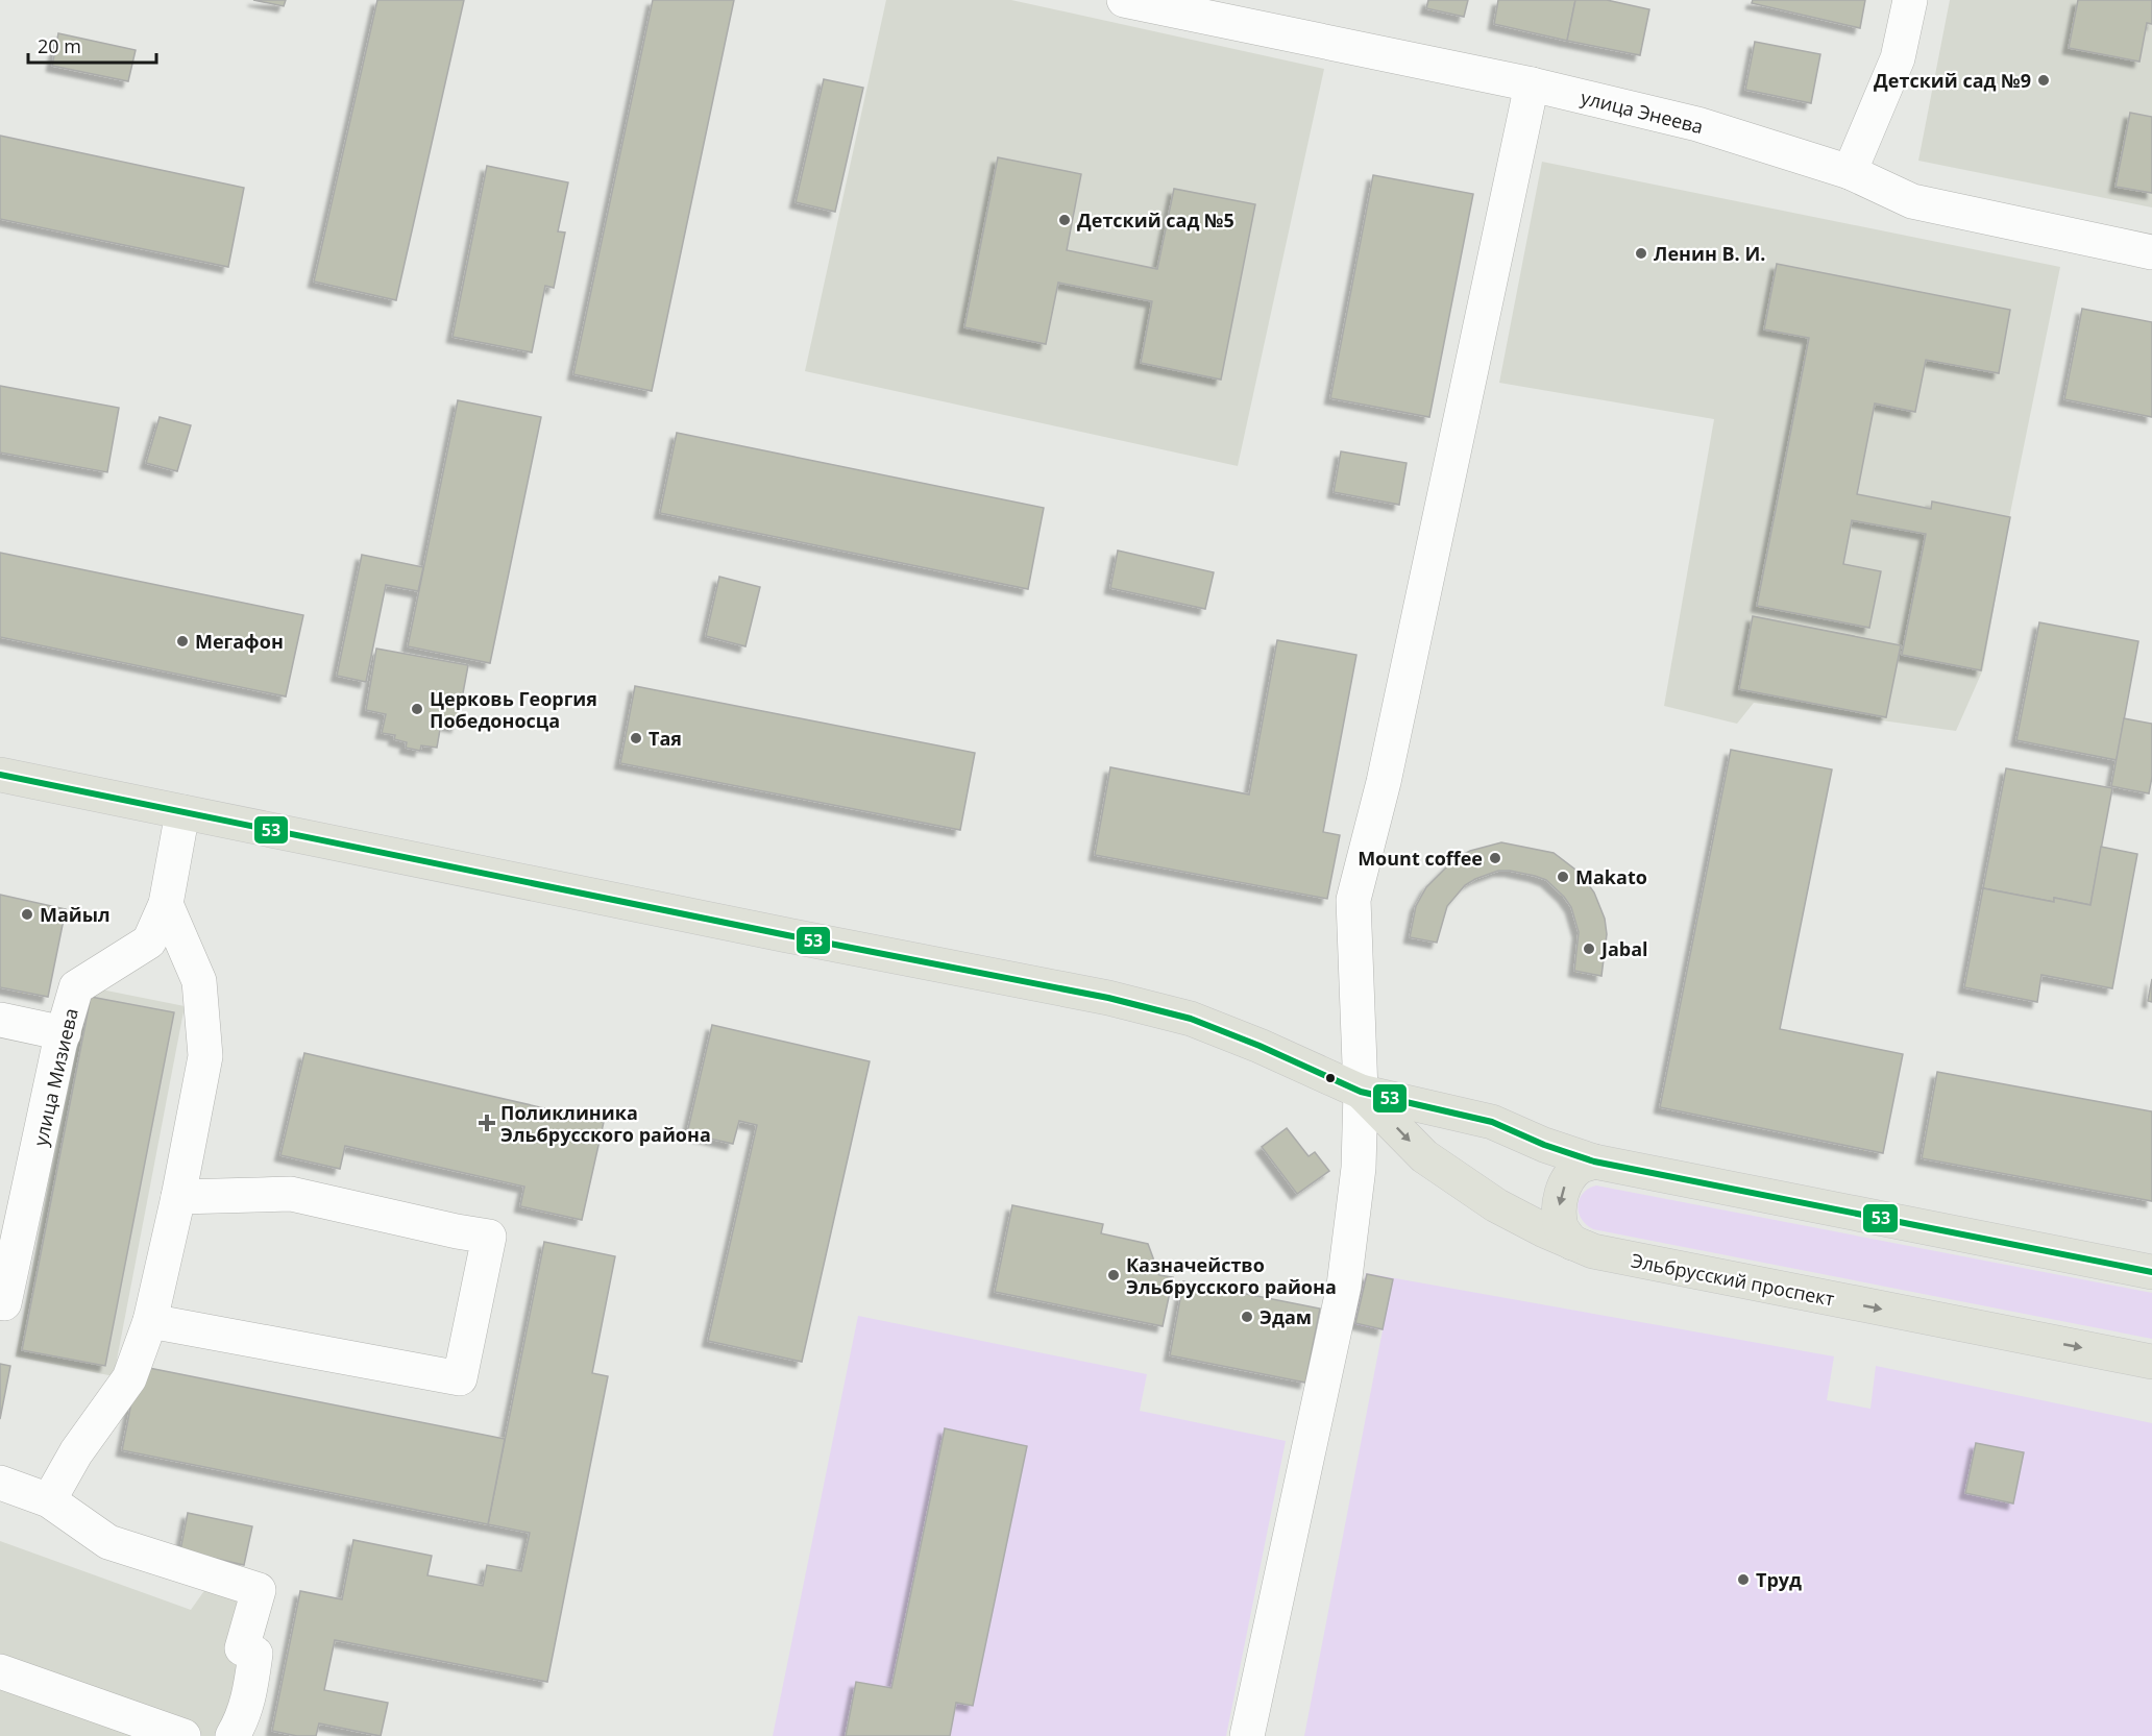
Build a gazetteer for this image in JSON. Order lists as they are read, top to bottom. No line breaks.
{"streets":{"main road":["Эльбрусский проспект"],"street":["улица Энеева","улица Мизиева"]},"crossings":[["улица Мизиева","Эльбрусский проспект"]],"places":{"other":["Детский сад №9","Детский сад №5","Ленин В. И.","Мегафон","Церковь Георгия Победоносца","Тая","Mount coffee","Мakato","Майыл","Jabal","Казначейство Эльбрусского района","Эдам","Труд"],"health":["Поликлиника Эльбрусского района"]},"lines":["transit line 53"],"scale_bar":"20 m"}
